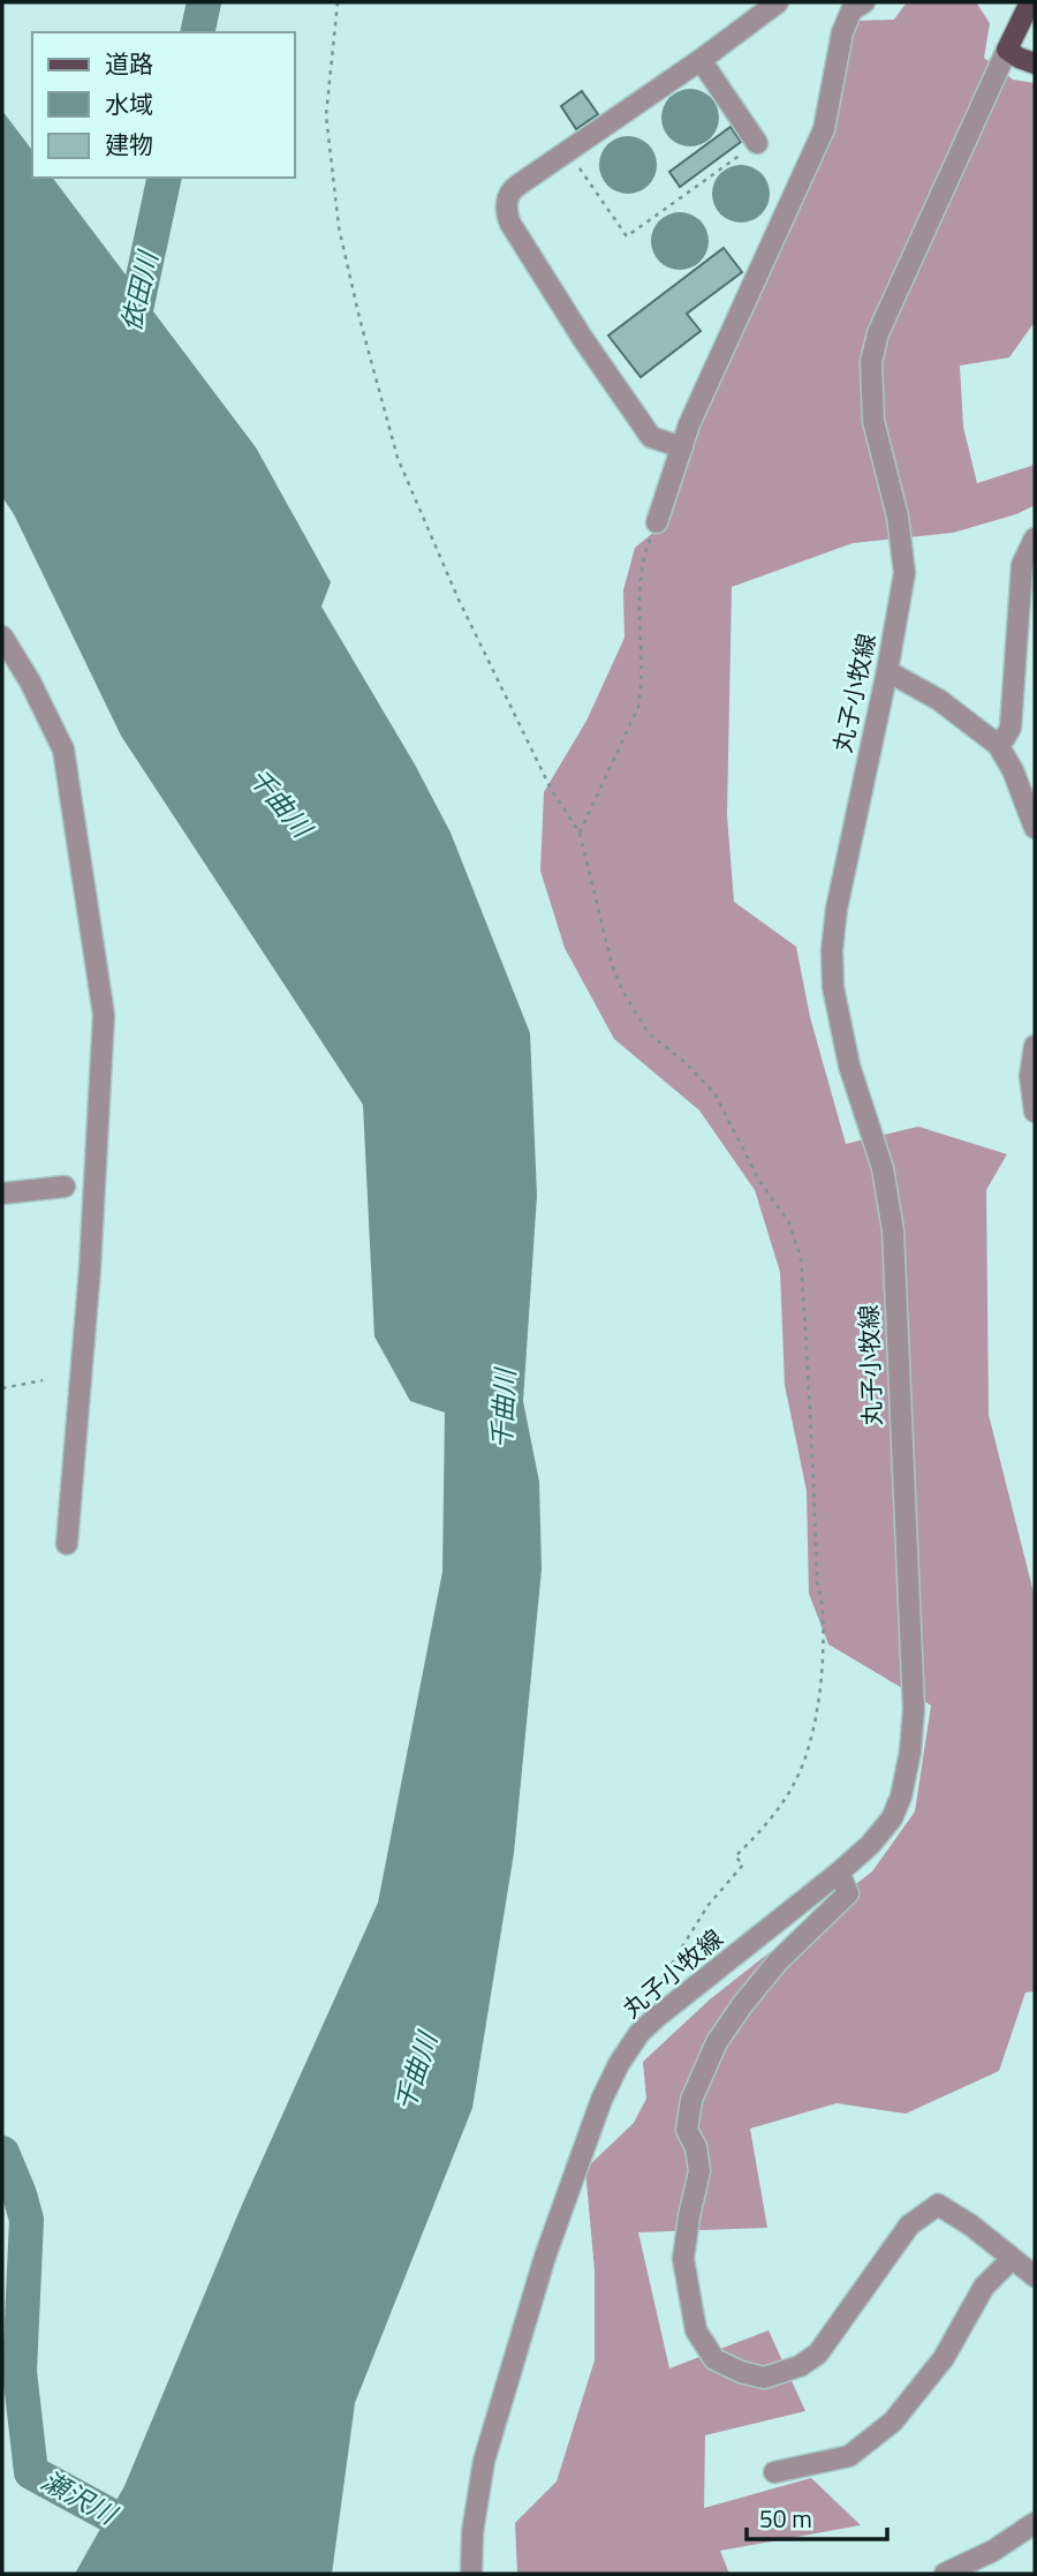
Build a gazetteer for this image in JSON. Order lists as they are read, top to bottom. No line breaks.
{"streets":{"street":["丸子小牧線"]},"water":["依田川","千曲川","瀬沢川"],"legend":["道路","水域","建物"],"scale_bar":"50 m"}
